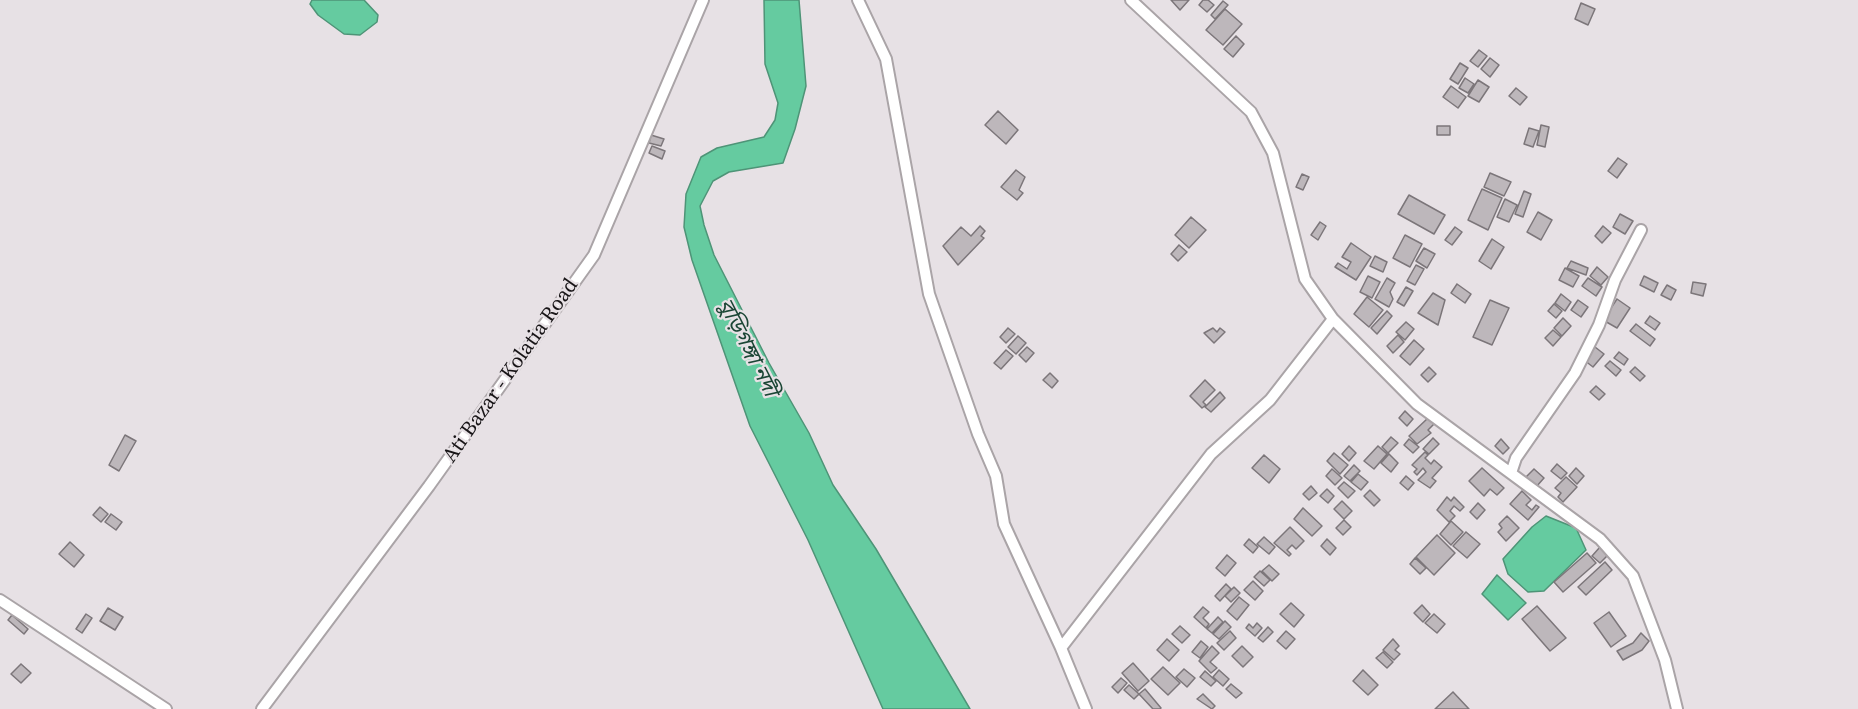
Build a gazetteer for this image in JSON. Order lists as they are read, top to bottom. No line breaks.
{"streets":{"street":["Ati Bazar - Kolatia Road"]},"water":["বুড়িগঙ্গা নদী"]}
